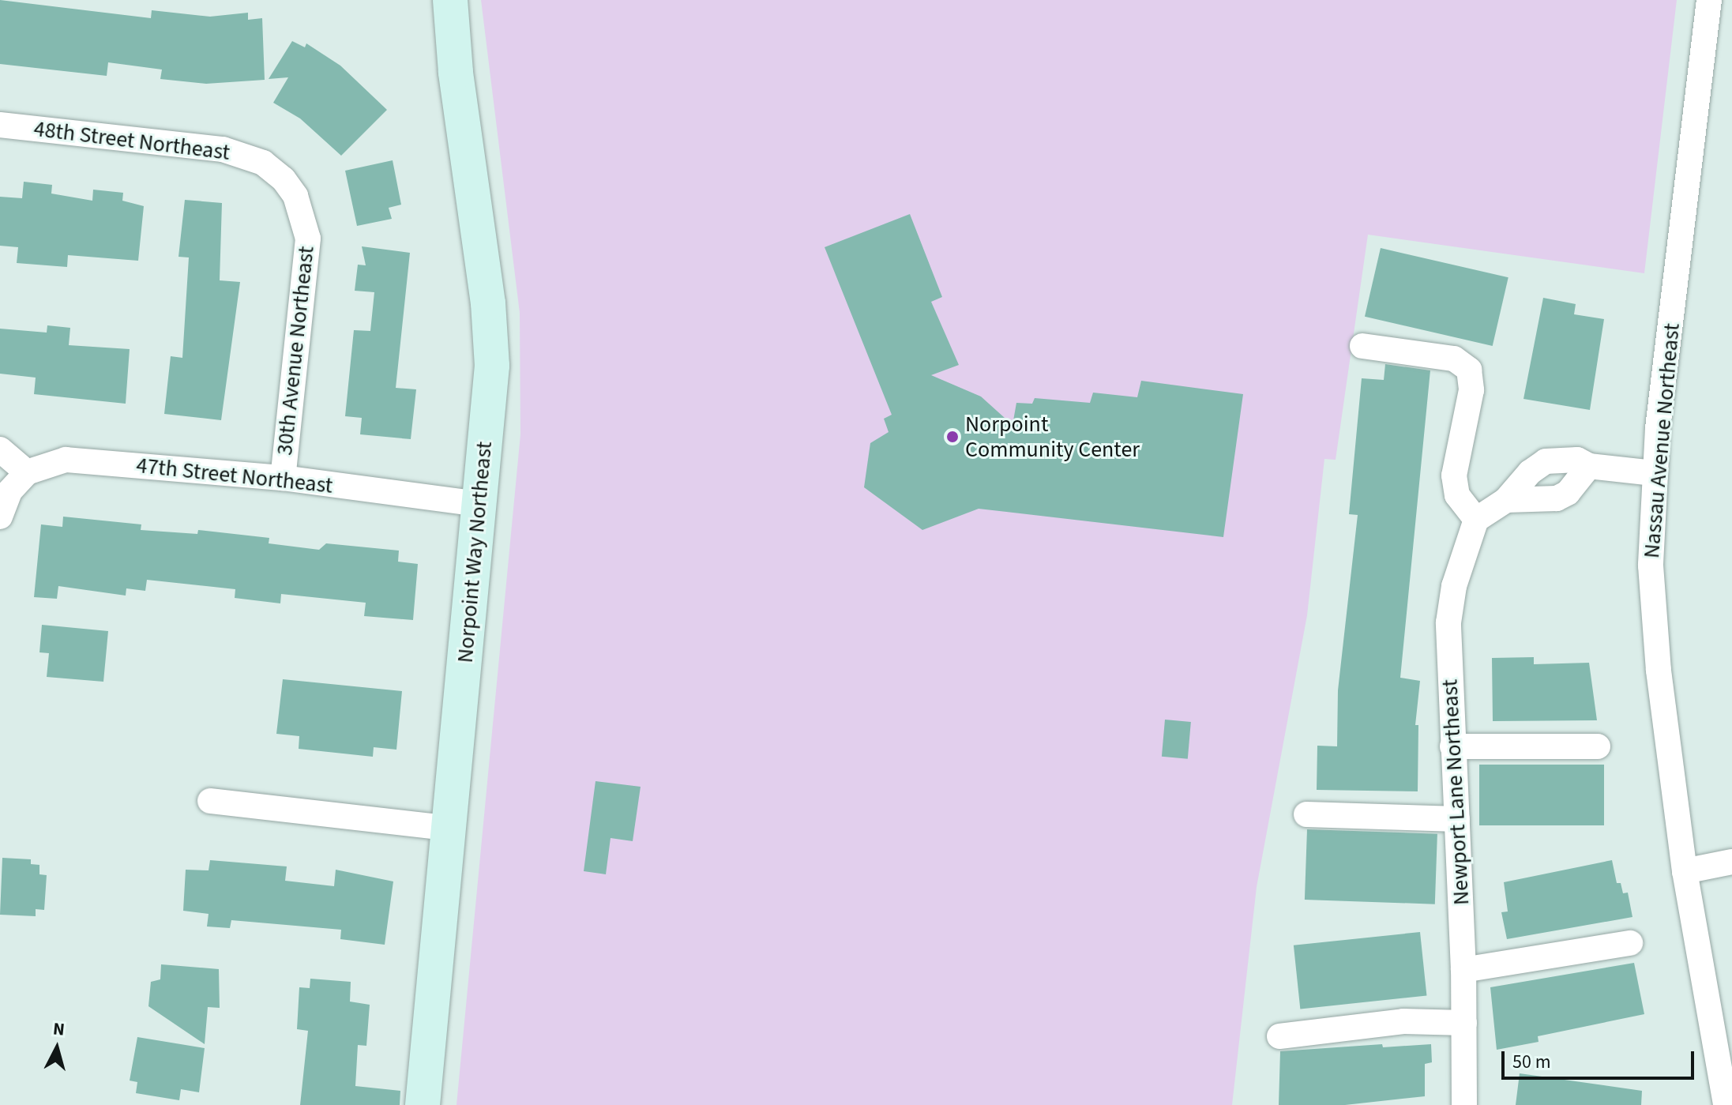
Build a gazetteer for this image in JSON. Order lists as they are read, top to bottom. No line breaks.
{"streets":{"street":["48th Street Northeast","30th Avenue Northeast","Nassau Avenue Northeast","47th Street Northeast","Norpoint Way Northeast","Newport Lane Northeast"]},"crossings":[["48th Street Northeast","30th Avenue Northeast"],["30th Avenue Northeast","47th Street Northeast"],["47th Street Northeast","Norpoint Way Northeast"]],"places":["Norpoint Community Center"],"scale_bar":"50 m","north":"top"}
